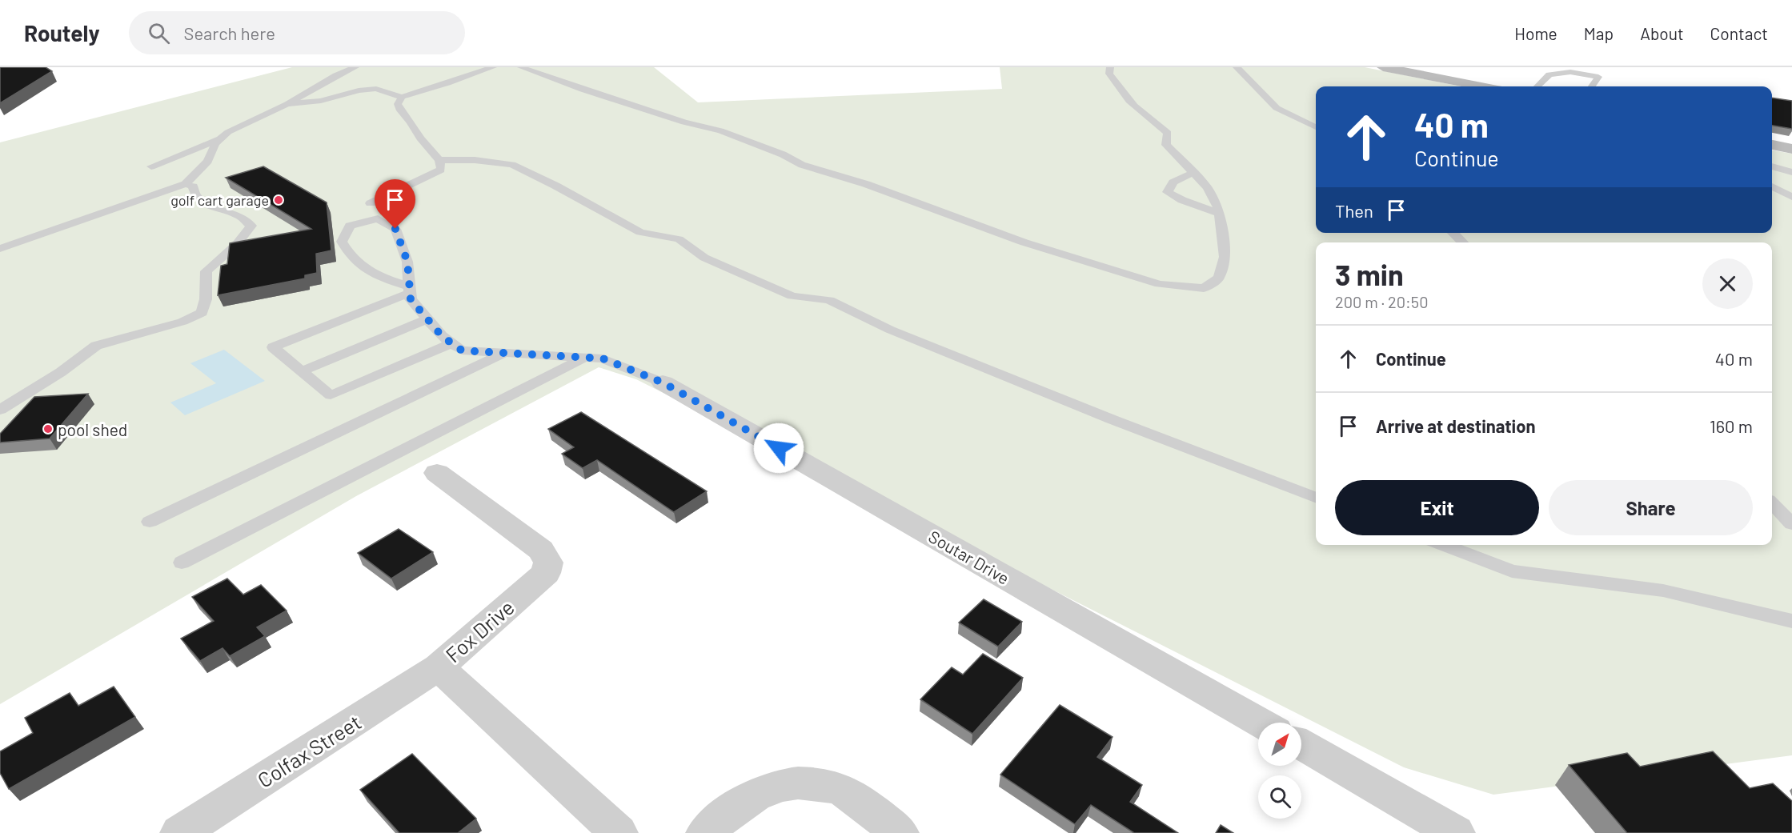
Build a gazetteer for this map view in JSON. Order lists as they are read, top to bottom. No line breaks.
{"streets":{"street":["Soutar Drive","Fox Drive","Colfax Street"]},"crossings":[["Fox Drive","Colfax Street"]],"places":["golf cart garage","pool shed"],"north":"top right","page":{"header":"Routely","search":"Search here","nav":["Home","Map","About","Contact"],"turn":["40 m","Continue"],"then":"Then","heading":["3 min","200 m · 20:50"],"list":[{"name":"Continue","value":"40 m"},{"name":"Arrive at destination","value":"160 m"}],"buttons":["Exit","Share"]}}
